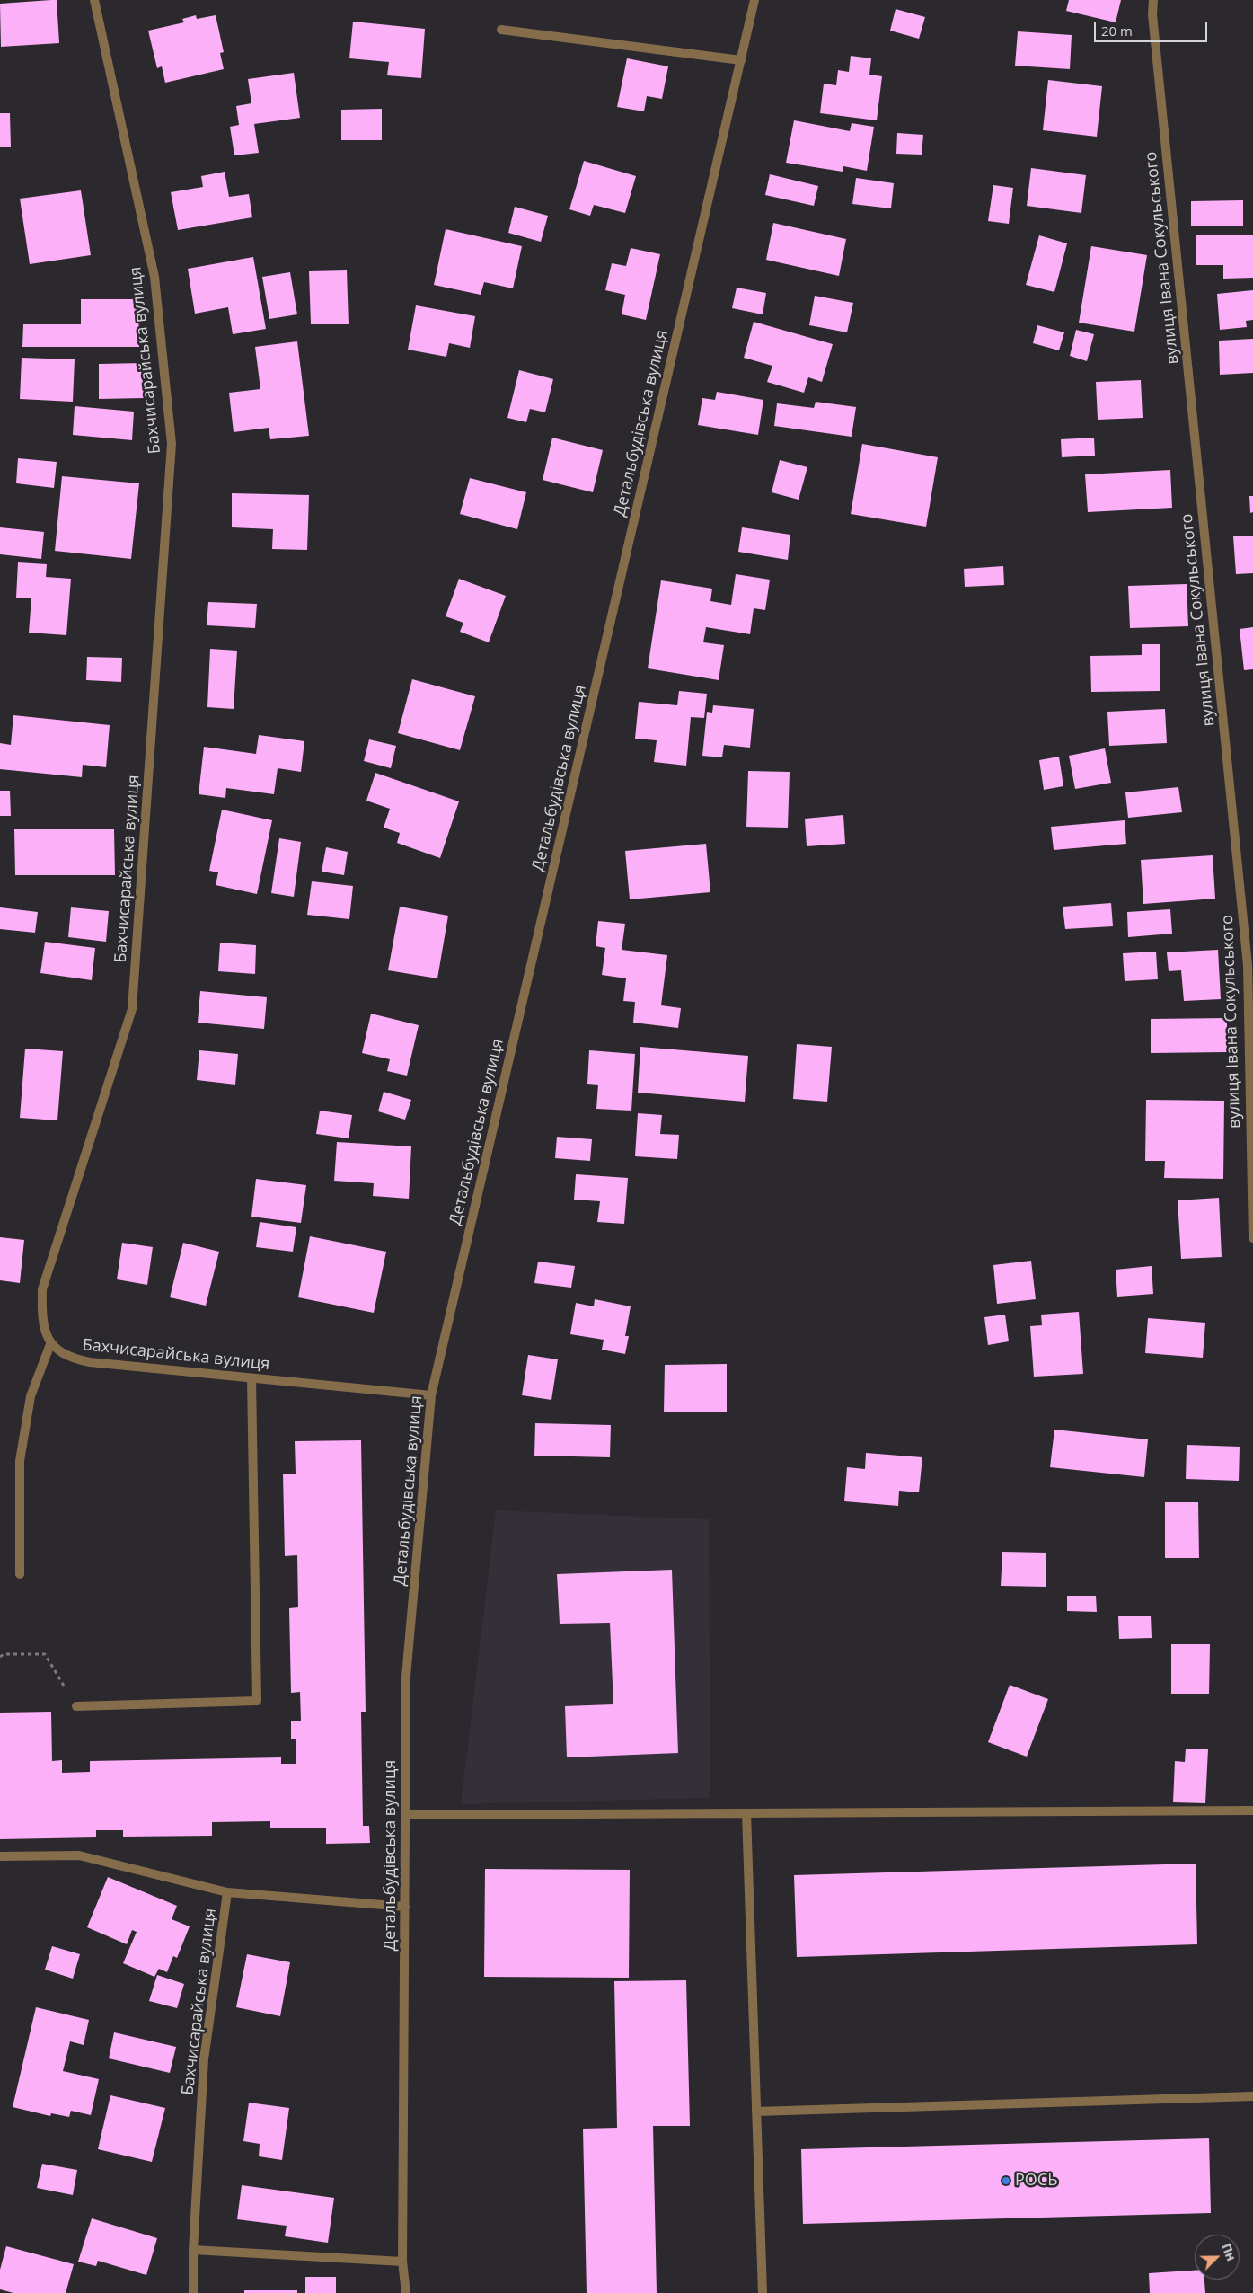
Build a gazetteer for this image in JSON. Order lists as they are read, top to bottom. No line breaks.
{"streets":{"street":["вулиця Івана Сокульського","Бахчисарайська вулиця","Детальбудівська вулиця"]},"crossings":[["Бахчисарайська вулиця","Детальбудівська вулиця"]],"places":["РОСЬ"],"scale_bar":"20 m","north":"top right"}
